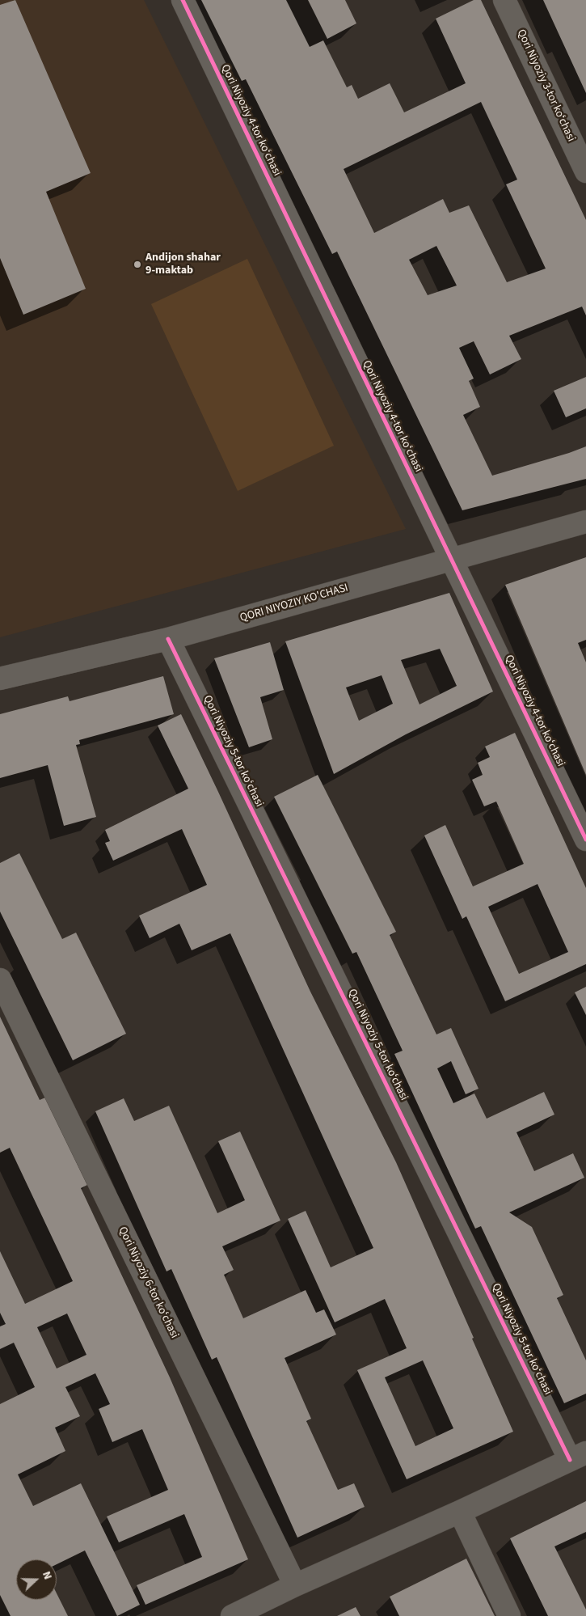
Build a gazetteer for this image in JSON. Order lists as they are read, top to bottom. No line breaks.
{"streets":{"street":["Qori Niyoziy 3-tor koʻchasi","Qori Niyoziy 4-tor koʻchasi","QORI NIYOZIY KO'CHASI","Qori Niyoziy 5-tor koʻchasi","Qori Niyoziy 6-tor koʻchasi"]},"crossings":[["Qori Niyoziy 4-tor koʻchasi","QORI NIYOZIY KO'CHASI"],["QORI NIYOZIY KO'CHASI","Qori Niyoziy 5-tor koʻchasi"]],"places":["Andijon shahar 9-maktab"],"north":"right"}
